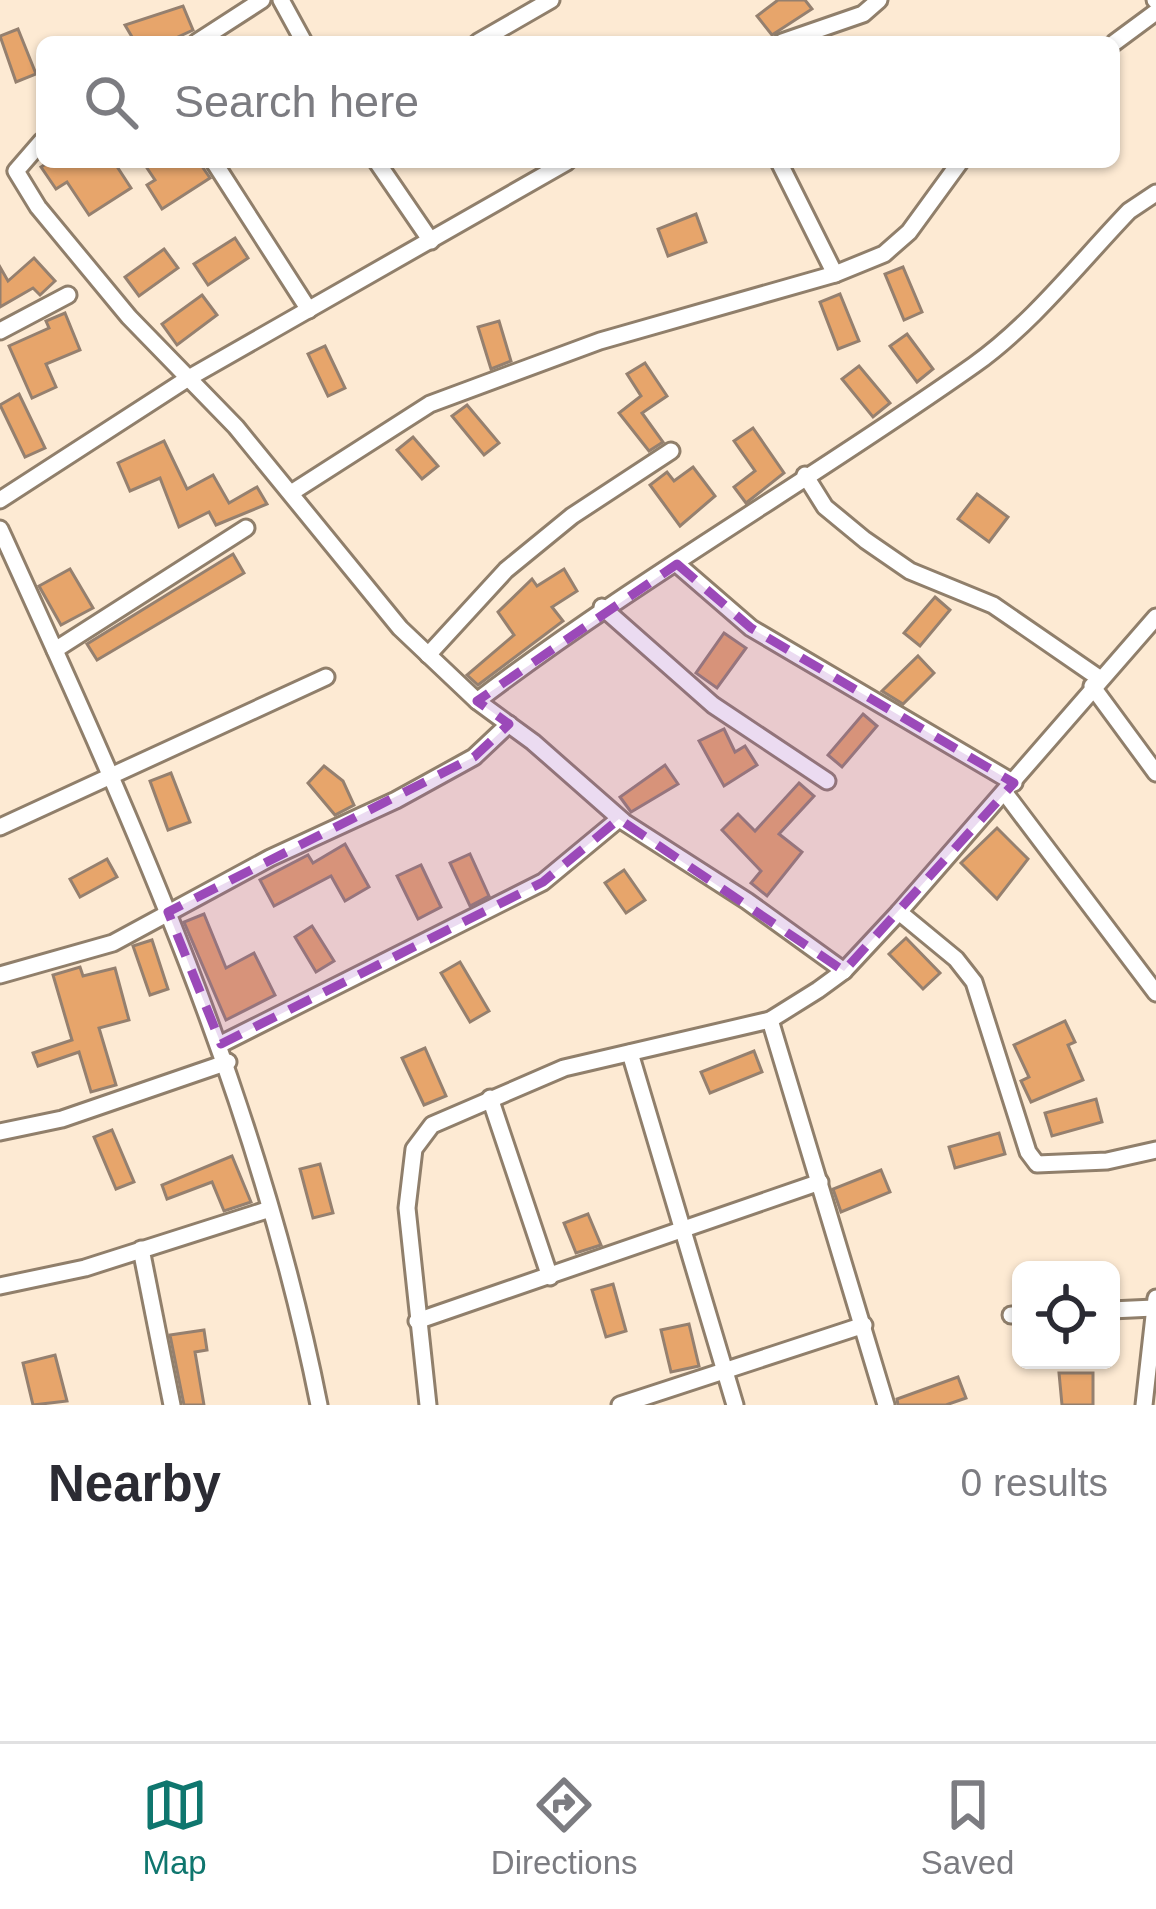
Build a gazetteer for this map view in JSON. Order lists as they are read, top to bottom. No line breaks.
{"page":{"search":"Search here","heading":["Nearby","0 results"],"nav":["Map","Directions","Saved"]}}
